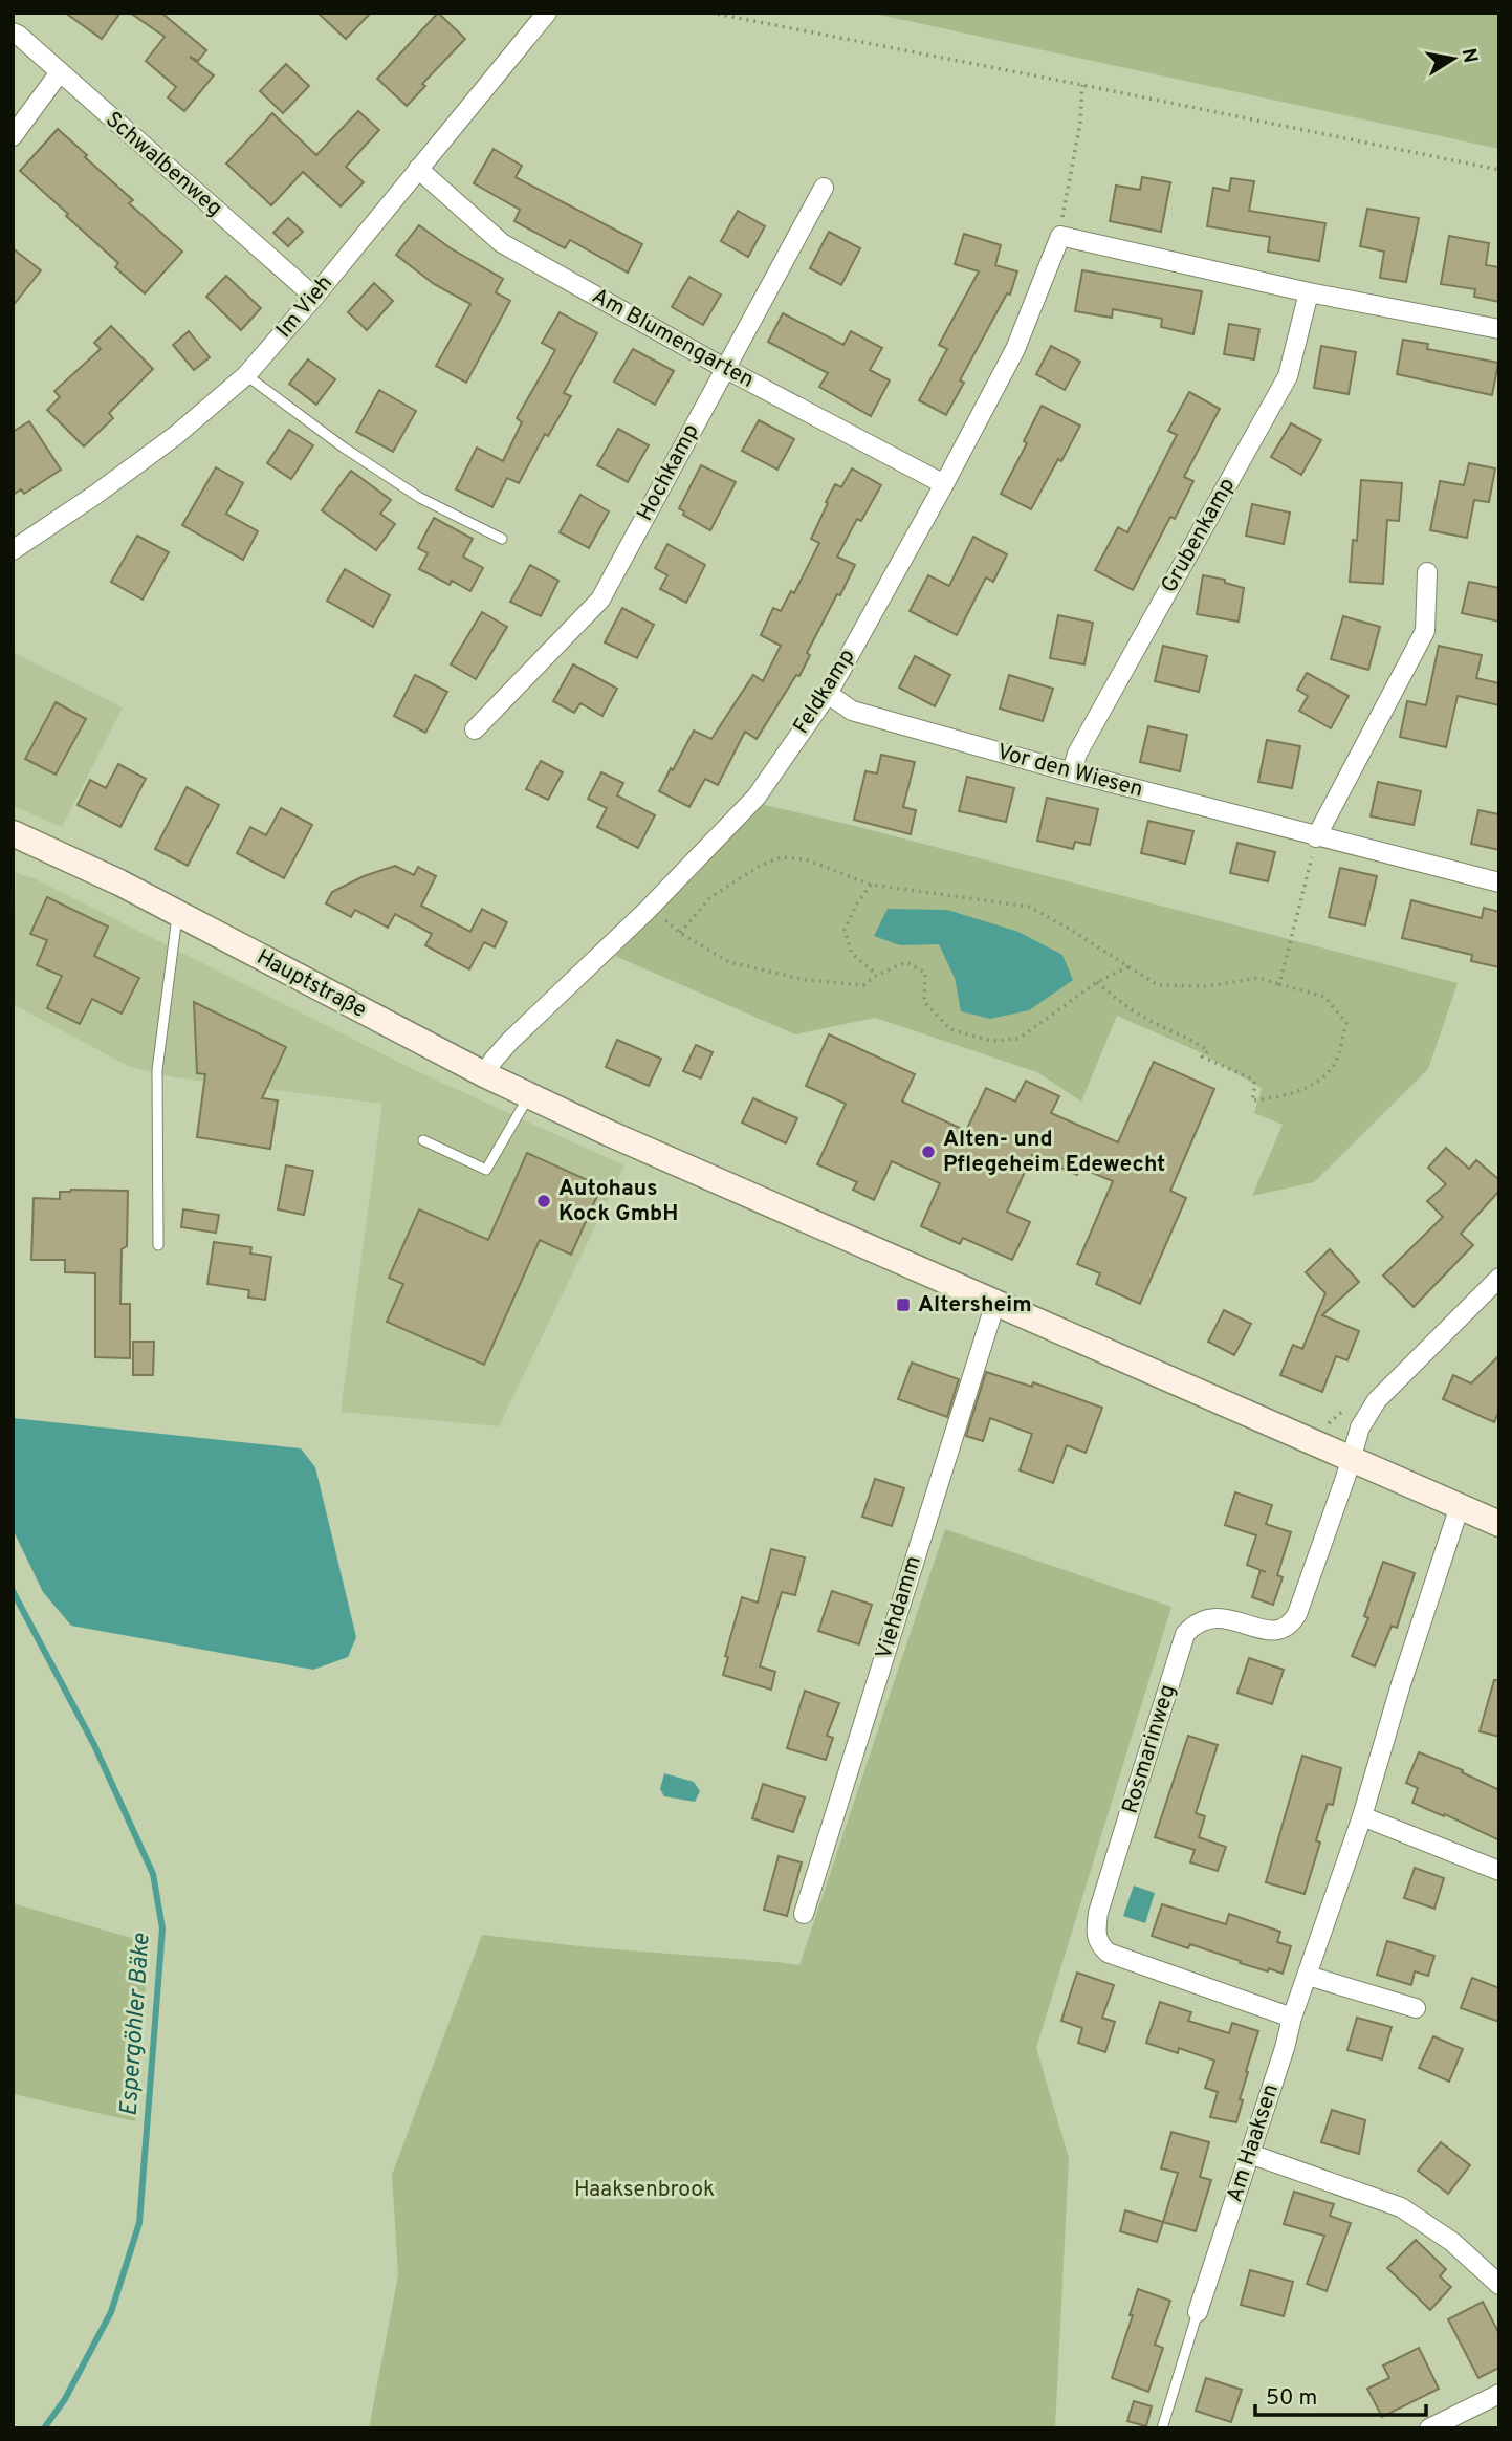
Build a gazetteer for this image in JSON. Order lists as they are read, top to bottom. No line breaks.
{"streets":{"main road":["Hauptstraße"],"street":["Schwalbenweg","Im Vieh","Am Blumengarten","Hochkamp","Grubenkamp","Feldkamp","Vor den Wiesen","Viehdamm","Rosmarinweg","Am Haaksen"]},"crossings":[["Schwalbenweg","Im Vieh"],["Im Vieh","Am Blumengarten"],["Am Blumengarten","Hochkamp"],["Am Blumengarten","Feldkamp"],["Grubenkamp","Vor den Wiesen"],["Feldkamp","Vor den Wiesen"],["Feldkamp","Hauptstraße"],["Hauptstraße","Viehdamm"],["Rosmarinweg","Am Haaksen"]],"water":["Espergöhler Bäke"],"parks":["Haaksenbrook"],"places":{"other":["Alten- und Pflegeheim Edewecht","Autohaus Kock GmbH"],"transit":["Altersheim"]},"scale_bar":"50 m","north":"right"}
